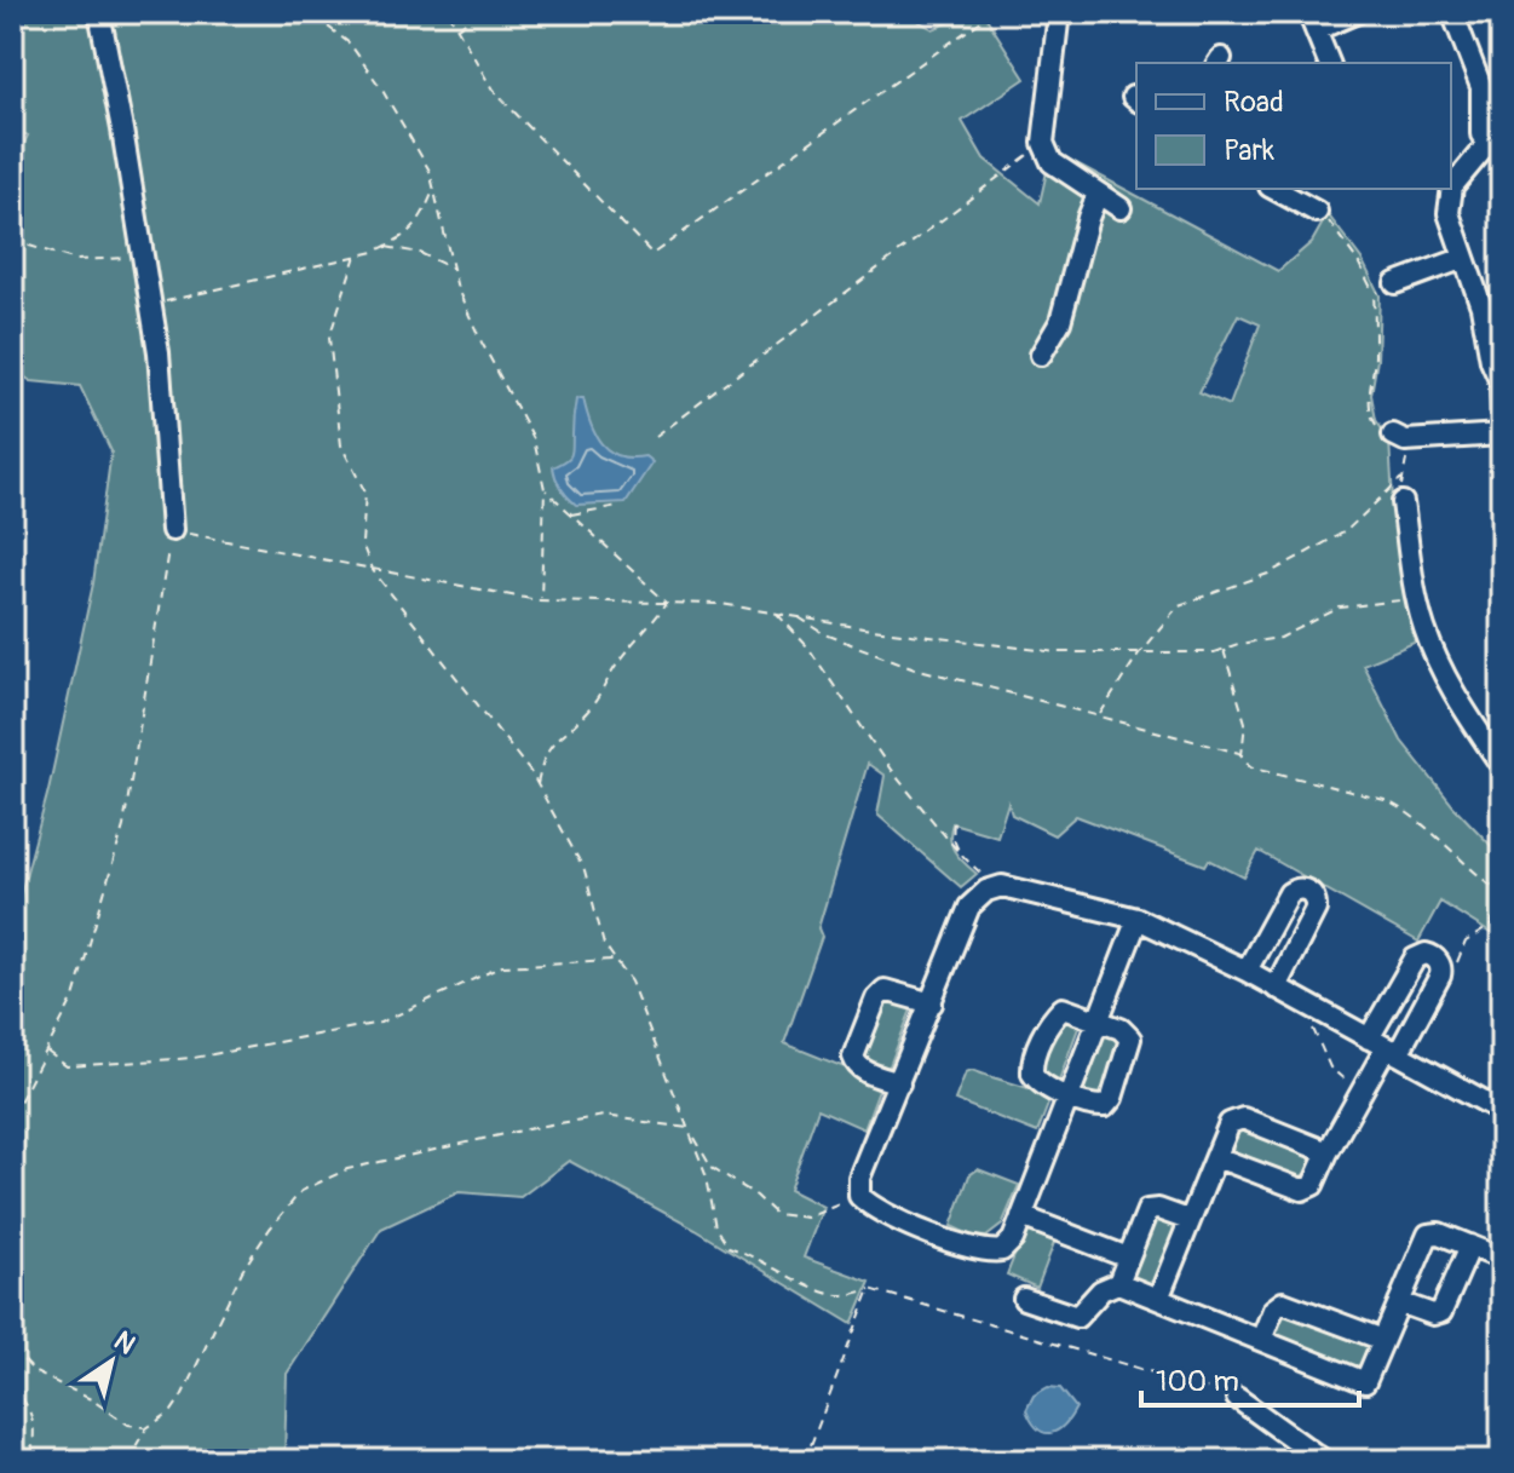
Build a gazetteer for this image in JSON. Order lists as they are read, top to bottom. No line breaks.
{"legend":["Road","Park"],"scale_bar":"100 m","north":"top right"}
